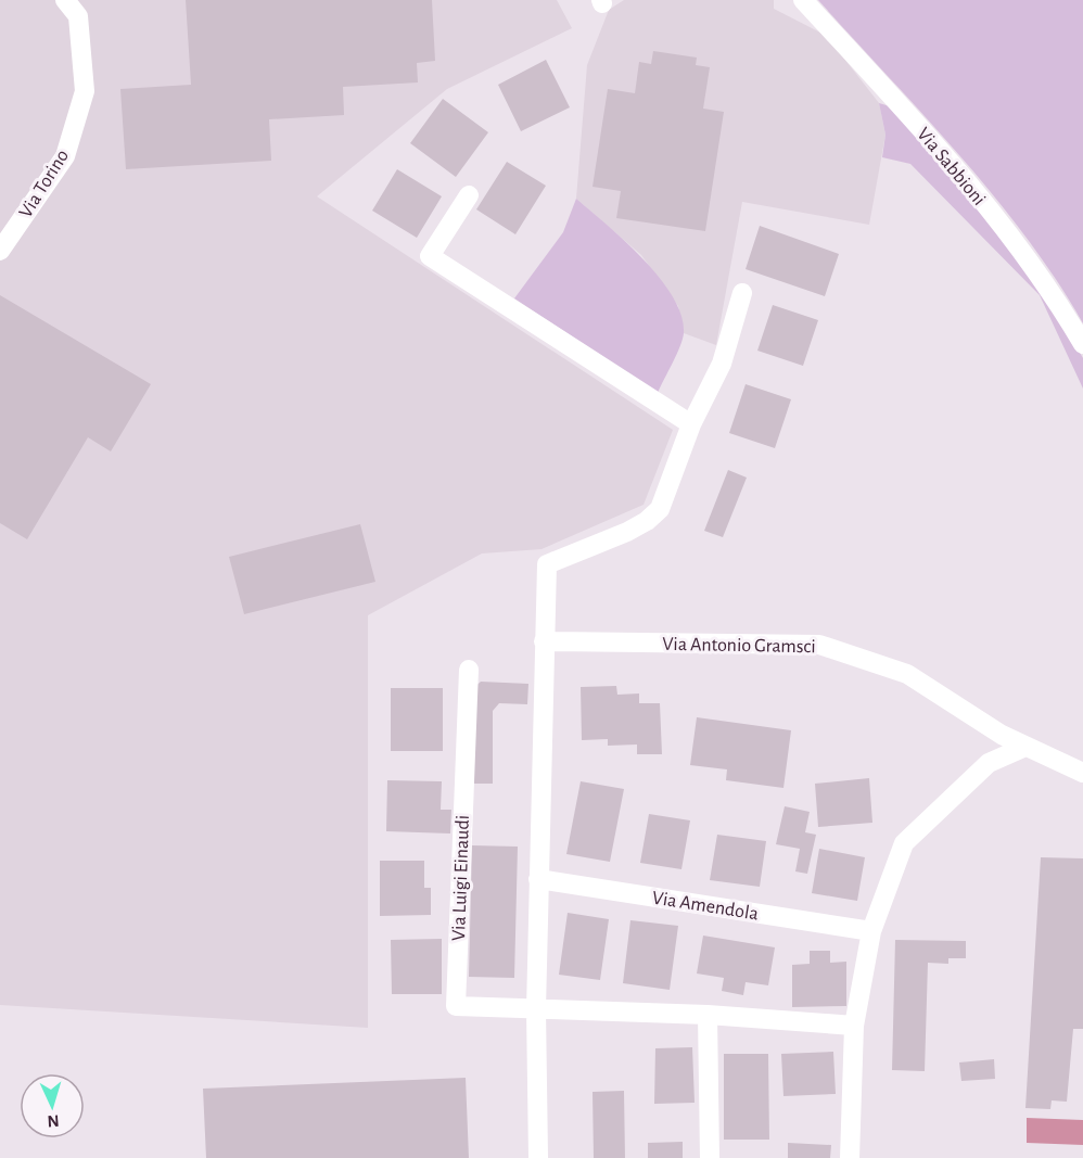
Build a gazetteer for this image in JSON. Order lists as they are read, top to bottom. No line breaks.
{"streets":{"street":["Via Sabbioni","Via Torino","Via Antonio Gramsci","Via Luigi Einaudi","Via Amendola"]},"north":"bottom"}
